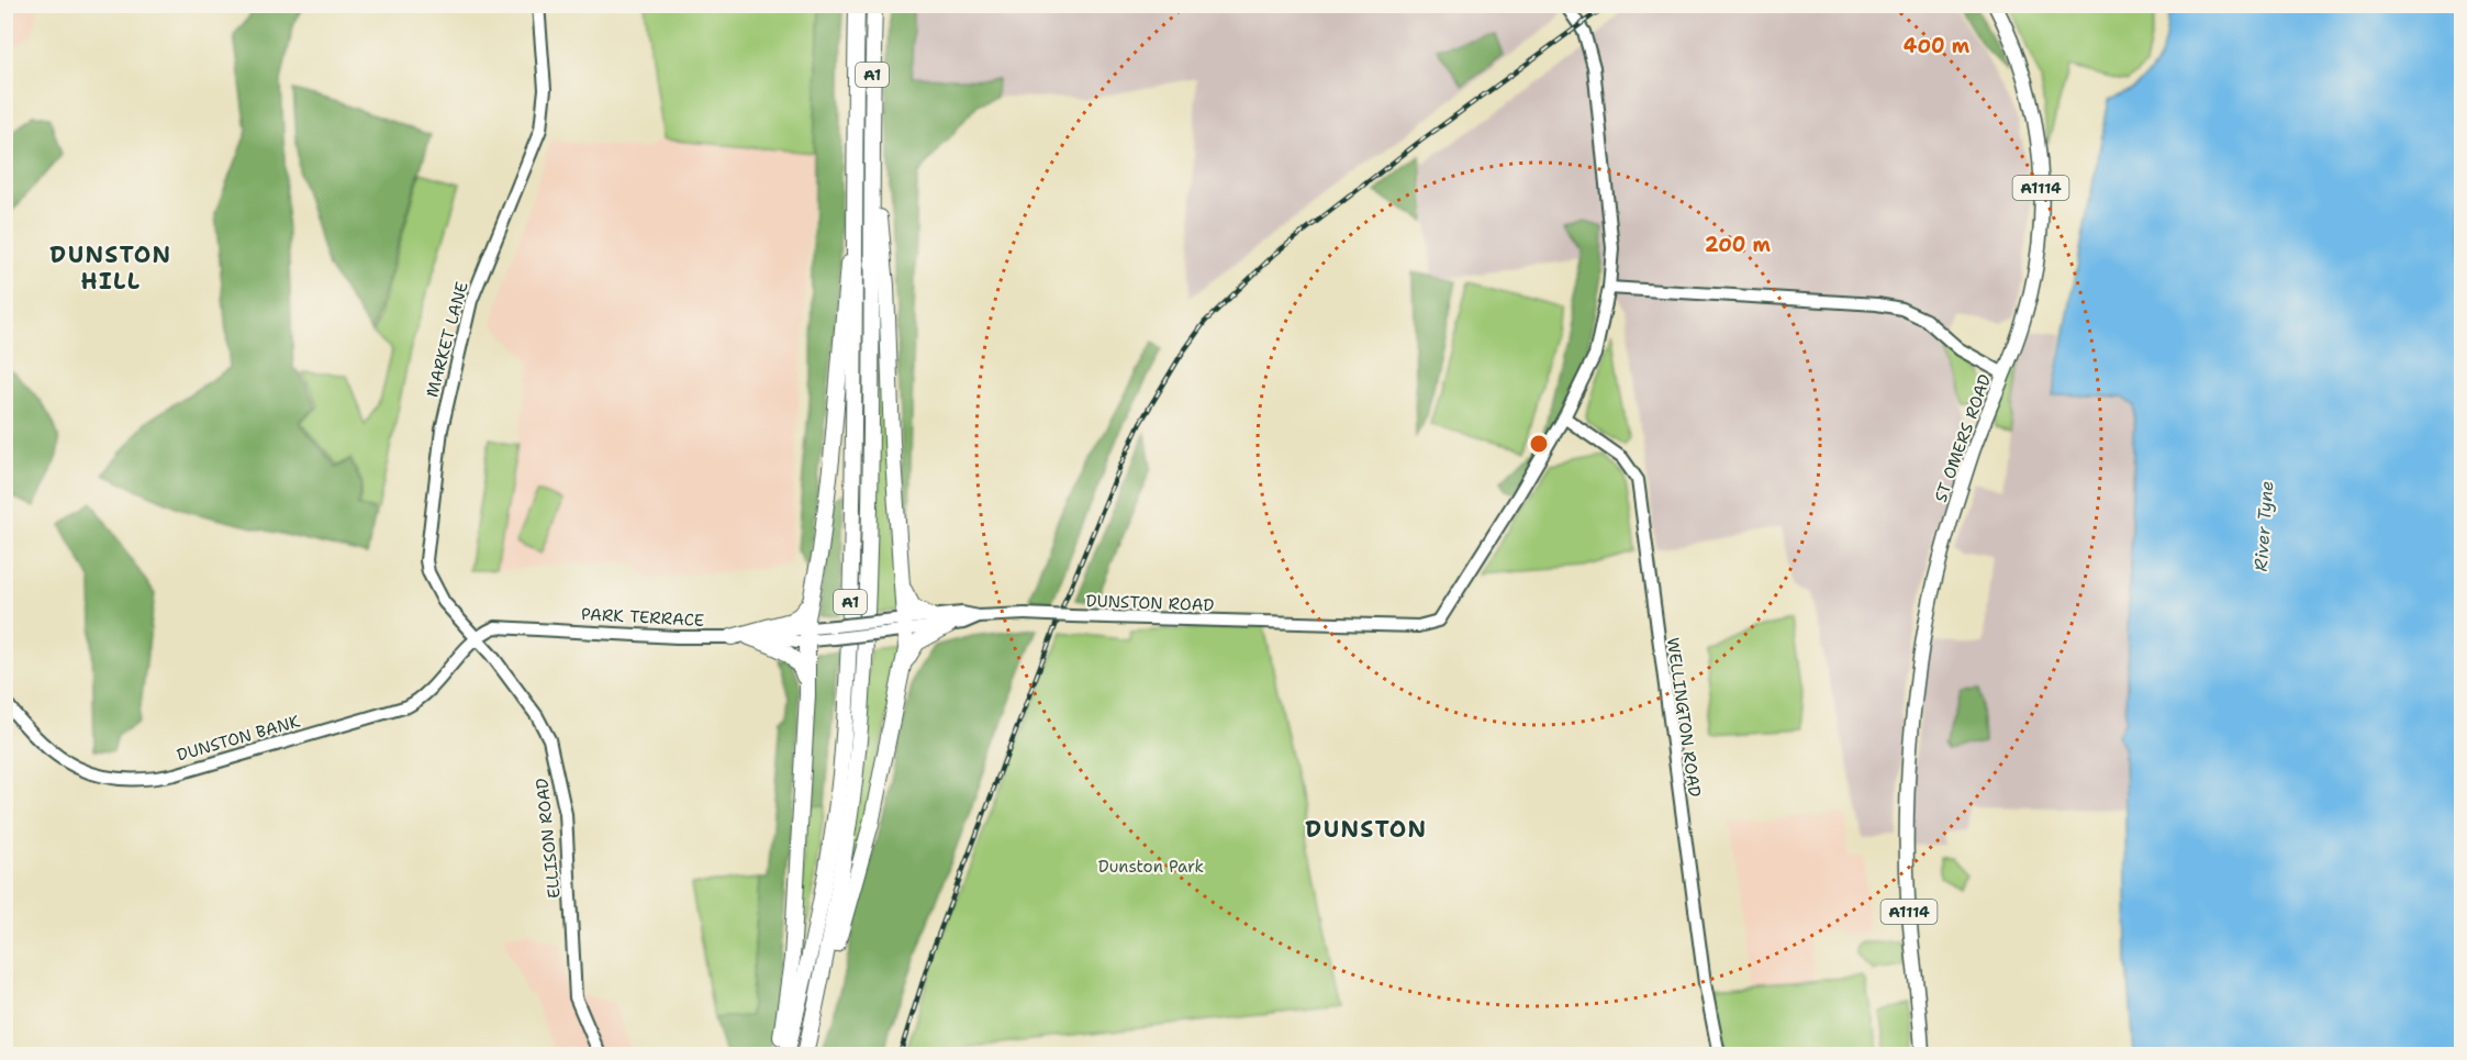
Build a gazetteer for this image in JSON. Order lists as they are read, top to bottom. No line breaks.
{"streets":{"highway":["A1"],"main road":["A1114","ST OMERS ROAD"],"street":["MARKET LANE","DUNSTON ROAD","PARK TERRACE","WELLINGTON ROAD","DUNSTON BANK","ELLISON ROAD"]},"crossings":[["A1114","ST OMERS ROAD"],["MARKET LANE","PARK TERRACE"],["MARKET LANE","DUNSTON BANK"],["MARKET LANE","ELLISON ROAD"],["DUNSTON ROAD","PARK TERRACE"],["DUNSTON ROAD","WELLINGTON ROAD"],["PARK TERRACE","DUNSTON BANK"],["PARK TERRACE","ELLISON ROAD"],["DUNSTON BANK","ELLISON ROAD"]],"districts":["DUNSTON HILL","DUNSTON"],"water":["River Tyne"],"parks":["Dunston Park"],"rings":["400 m","200 m"]}
